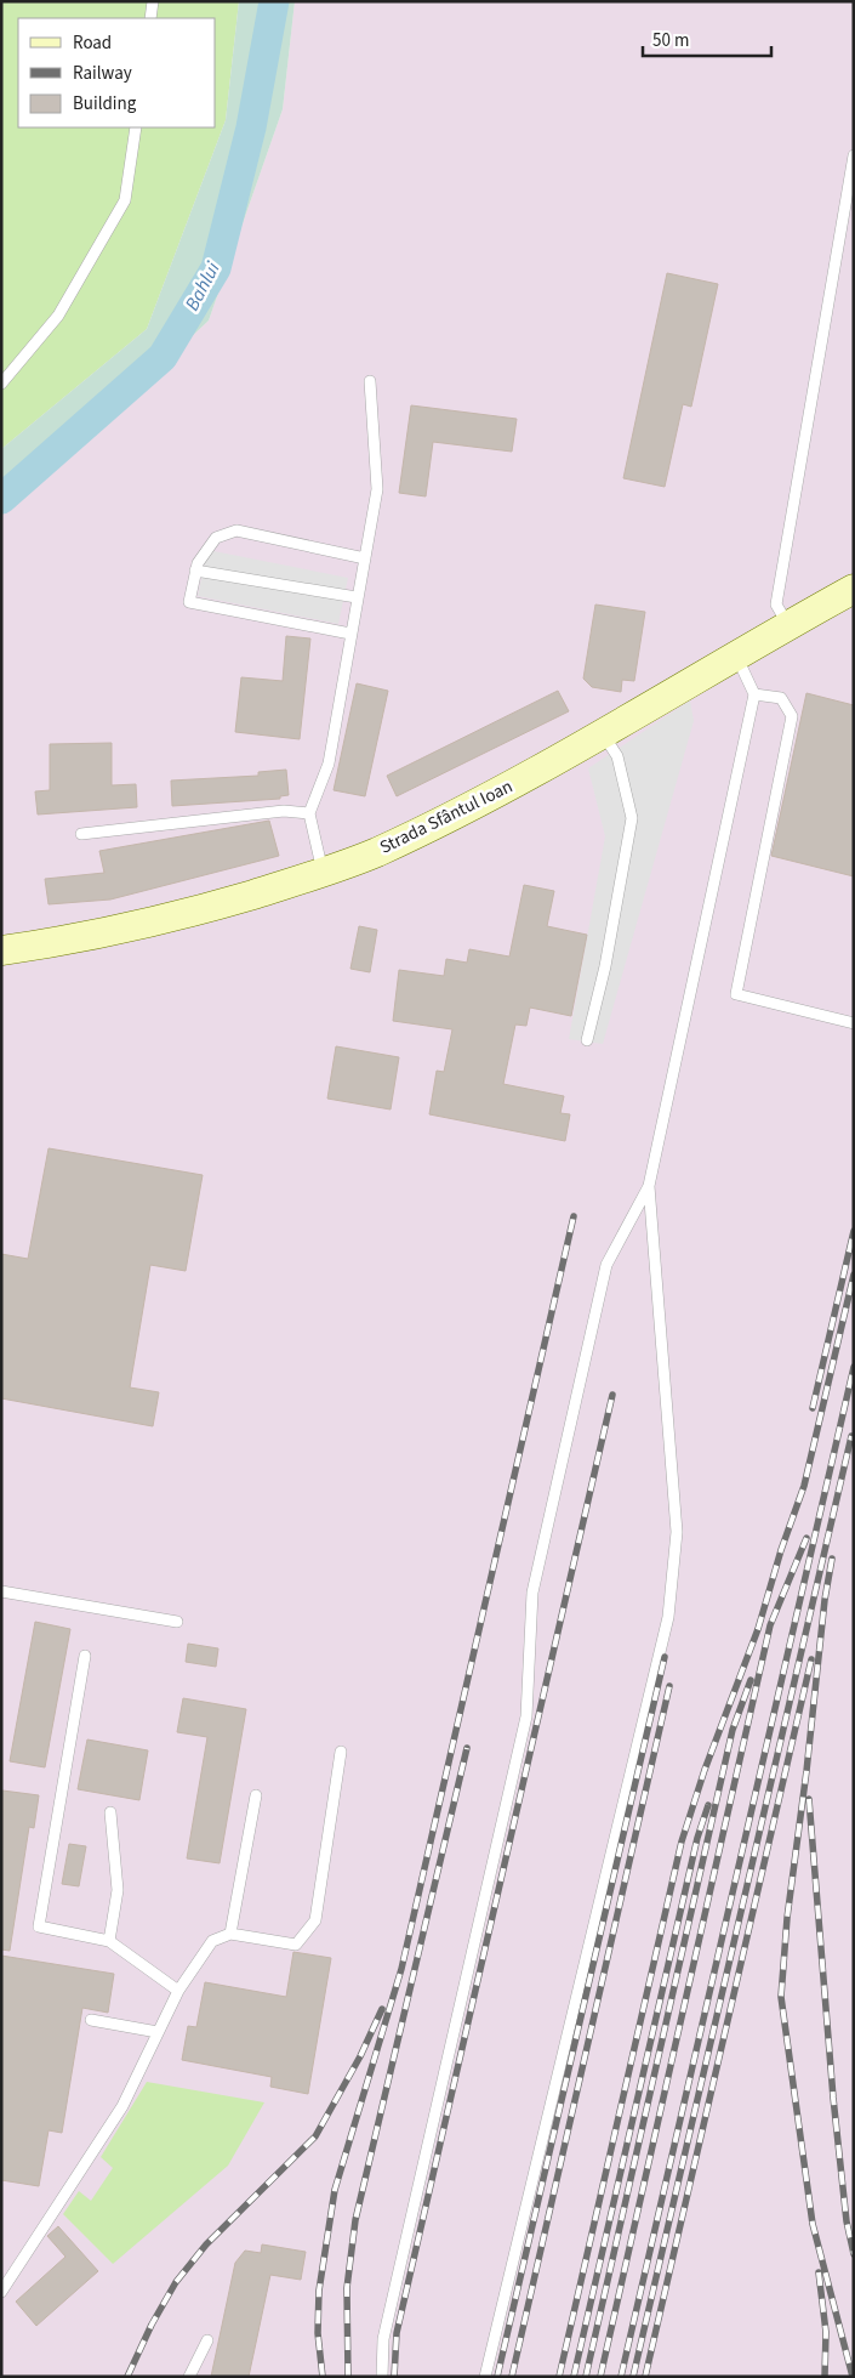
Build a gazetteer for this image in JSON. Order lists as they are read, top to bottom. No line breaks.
{"streets":{"main road":["Strada Sfântul Ioan"]},"water":["Bahlui"],"legend":["Road","Railway","Building"],"scale_bar":"50 m"}
